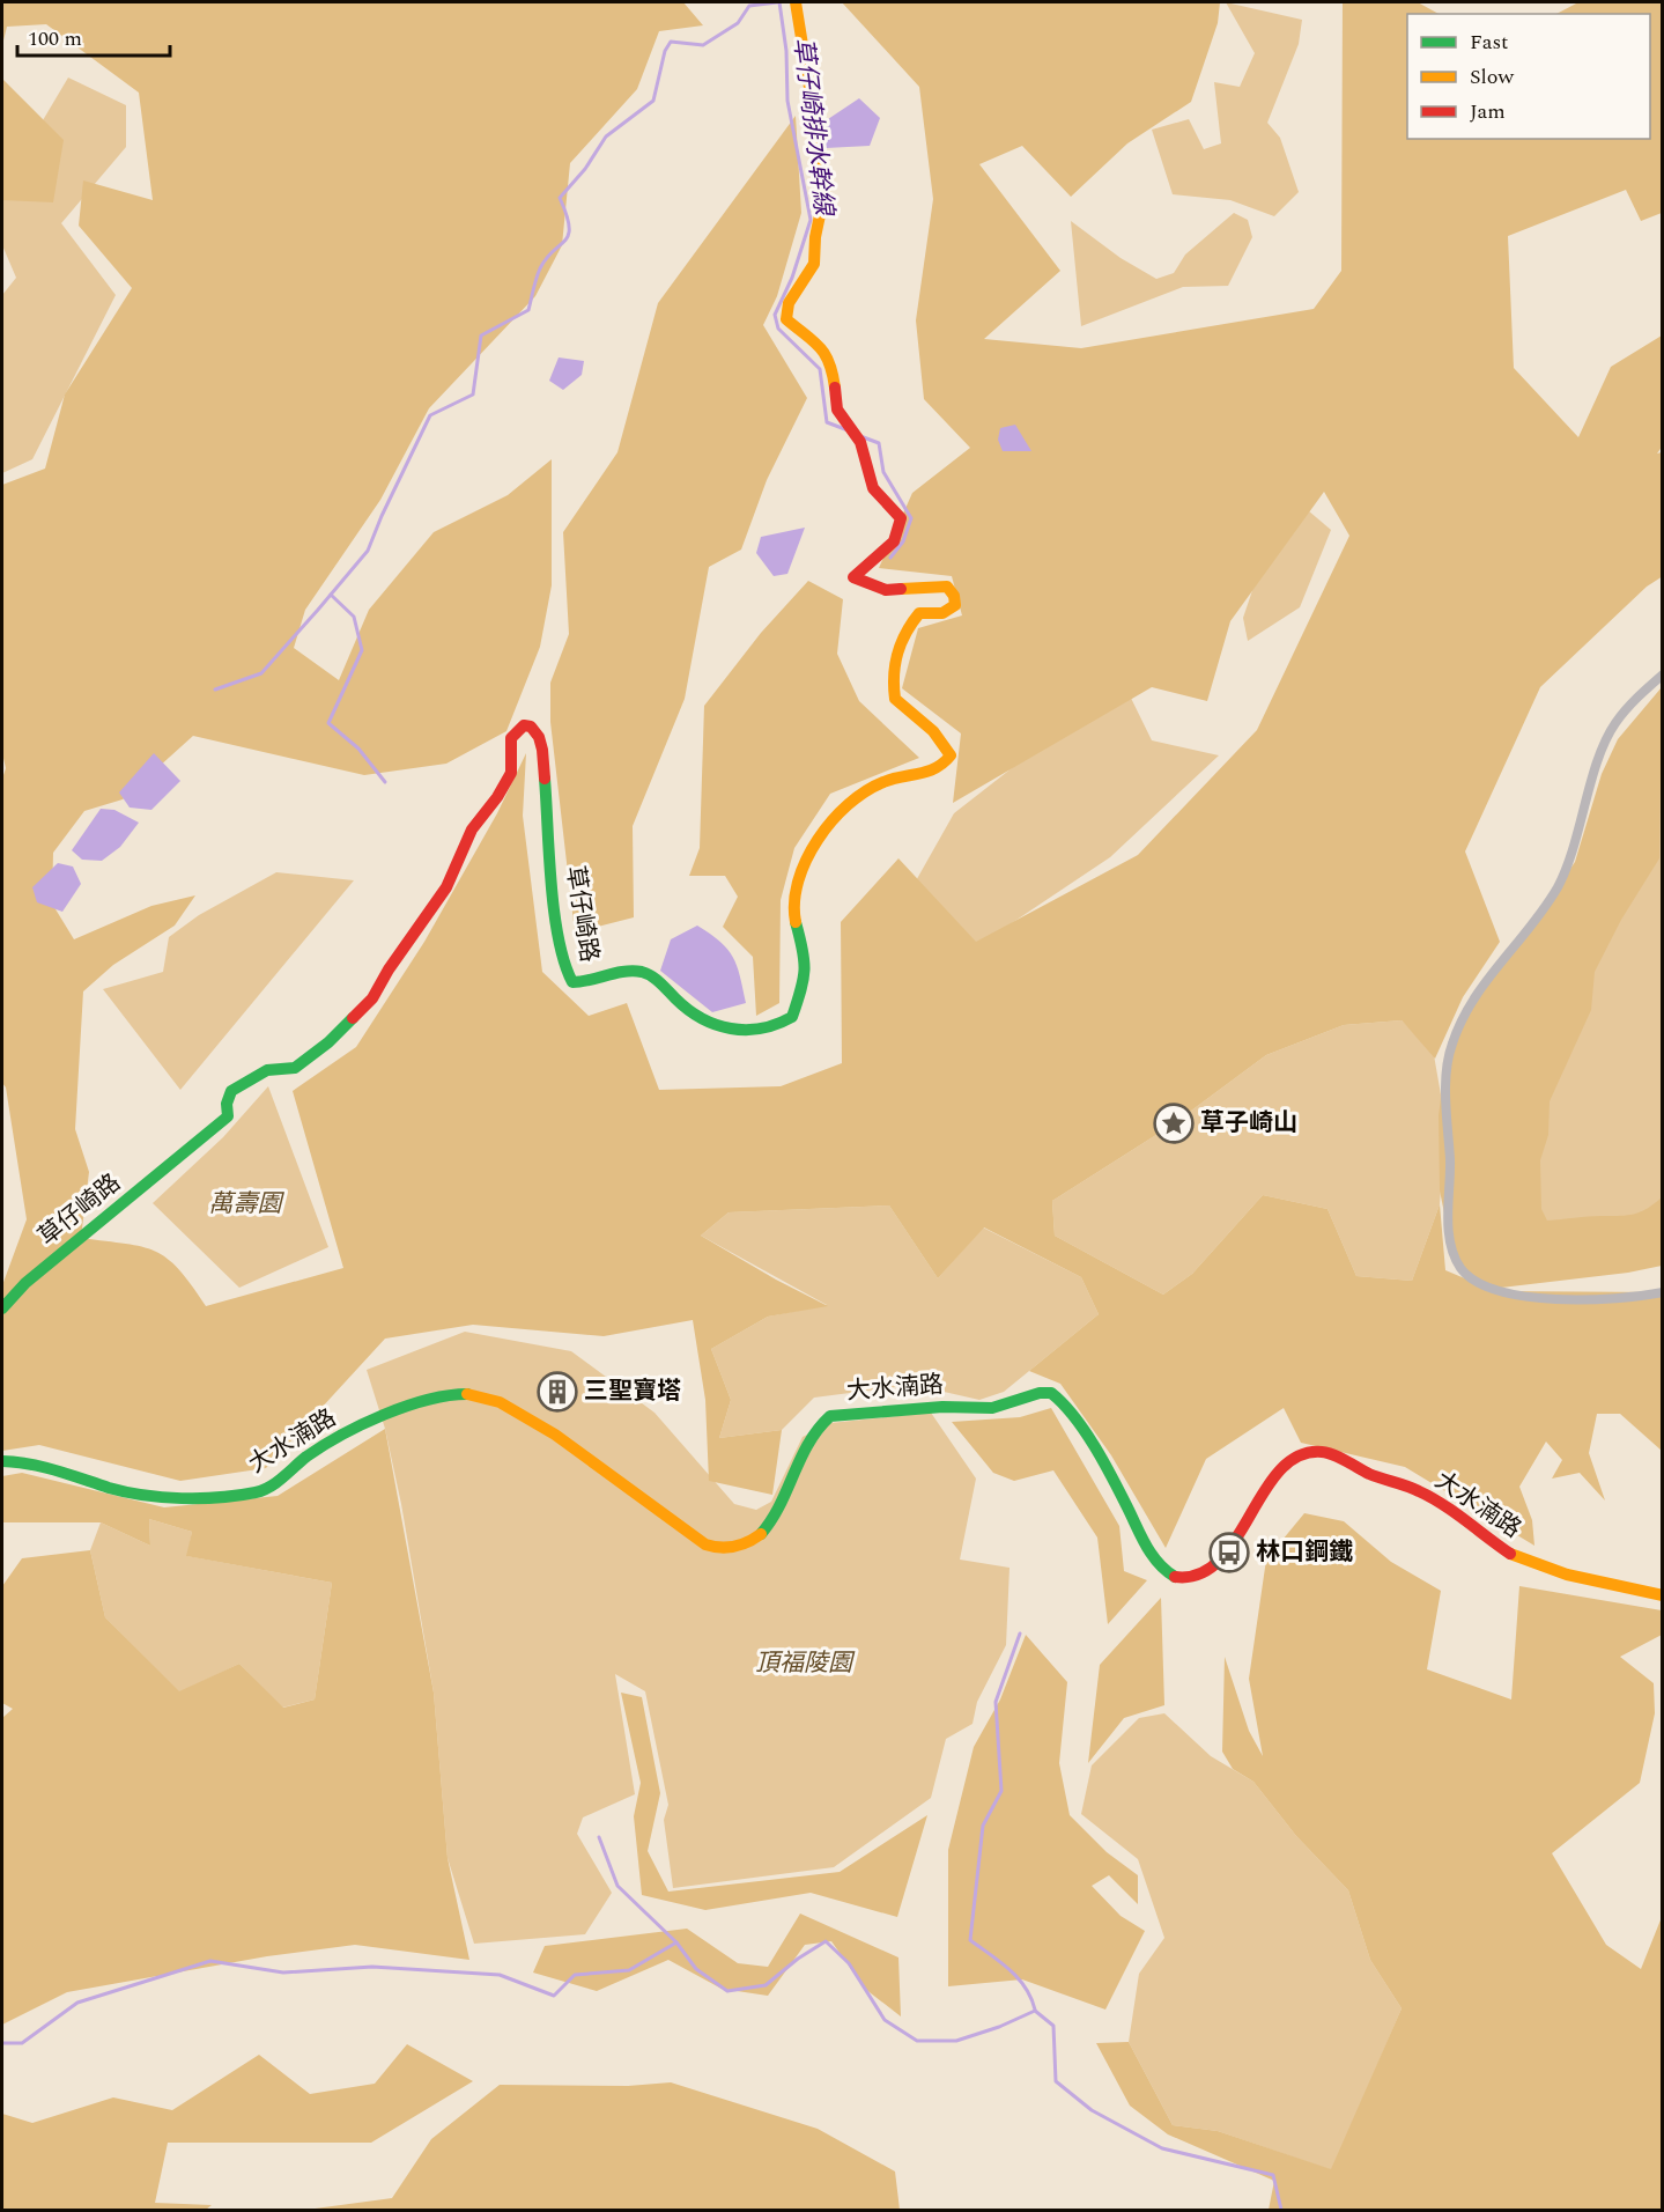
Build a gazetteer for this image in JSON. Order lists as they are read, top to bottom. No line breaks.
{"streets":{"street":["草仔崎路","大水湳路"]},"water":["草仔崎排水幹線"],"parks":["萬壽園","頂福陵園"],"places":{"place":["草子崎山"],"building":["三聖寶塔"],"bus stop":["林口鋼鐵"]},"legend":["Fast","Slow","Jam"],"scale_bar":"100 m"}
